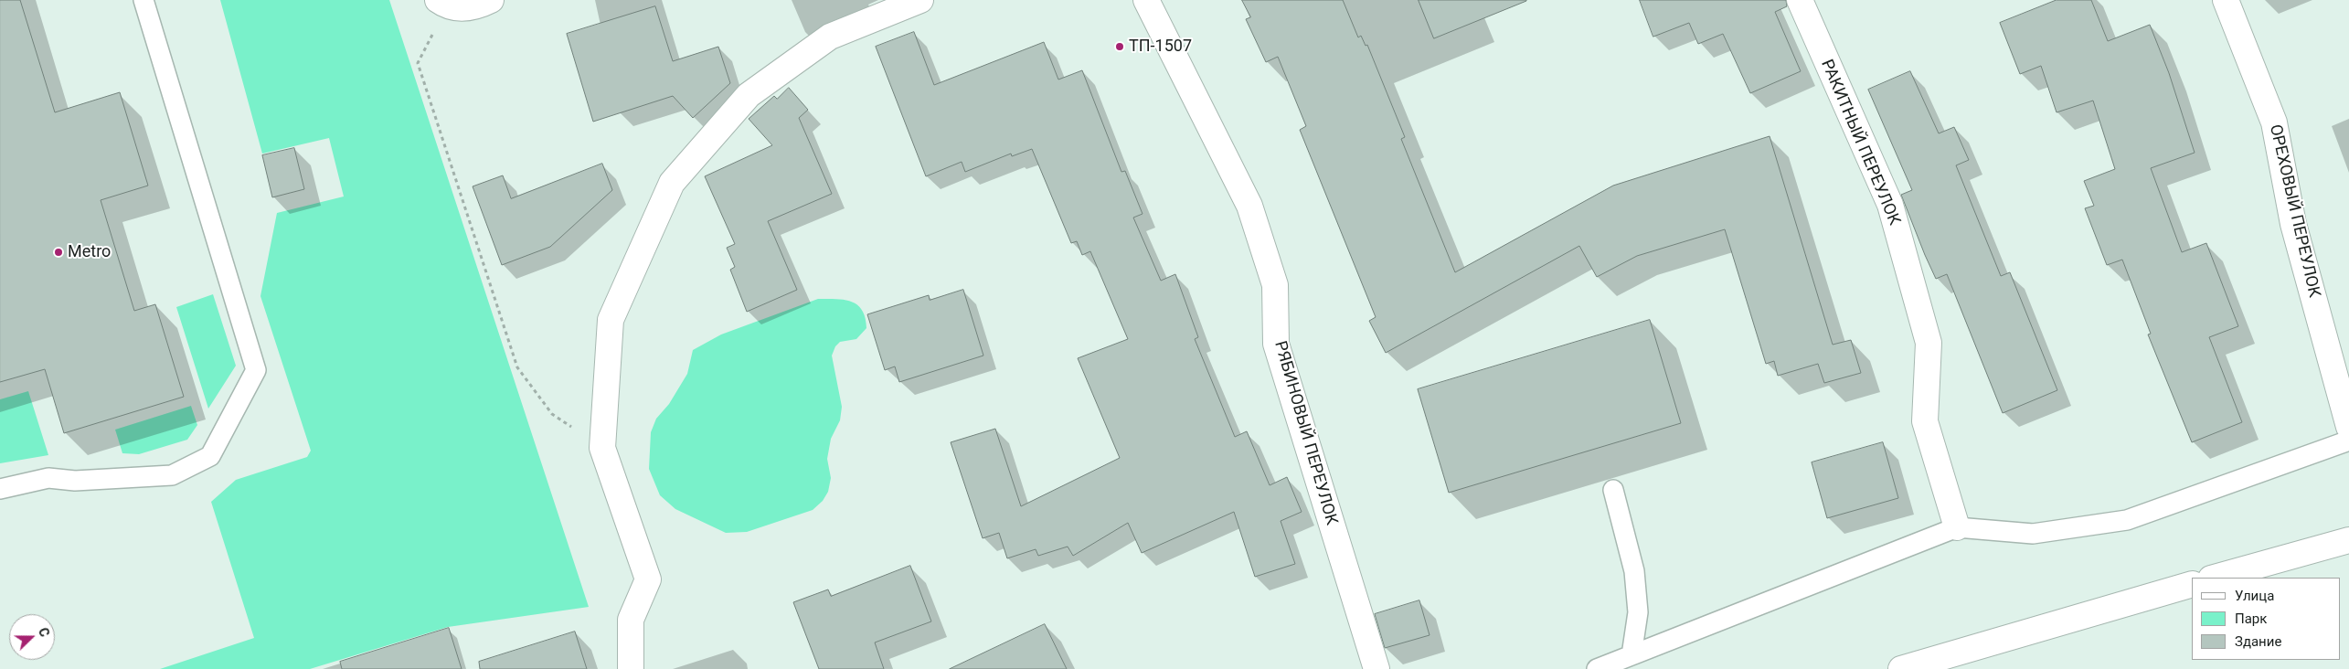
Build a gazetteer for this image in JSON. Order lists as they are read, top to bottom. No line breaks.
{"streets":{"street":["РАКИТНЫЙ ПЕРЕУЛОК","ОРЕХОВЫЙ ПЕРЕУЛОК","РЯБИНОВЫЙ ПЕРЕУЛОК"]},"places":["ТП-1507","Metro"],"legend":["Улица","Парк","Здание"],"north":"right"}
